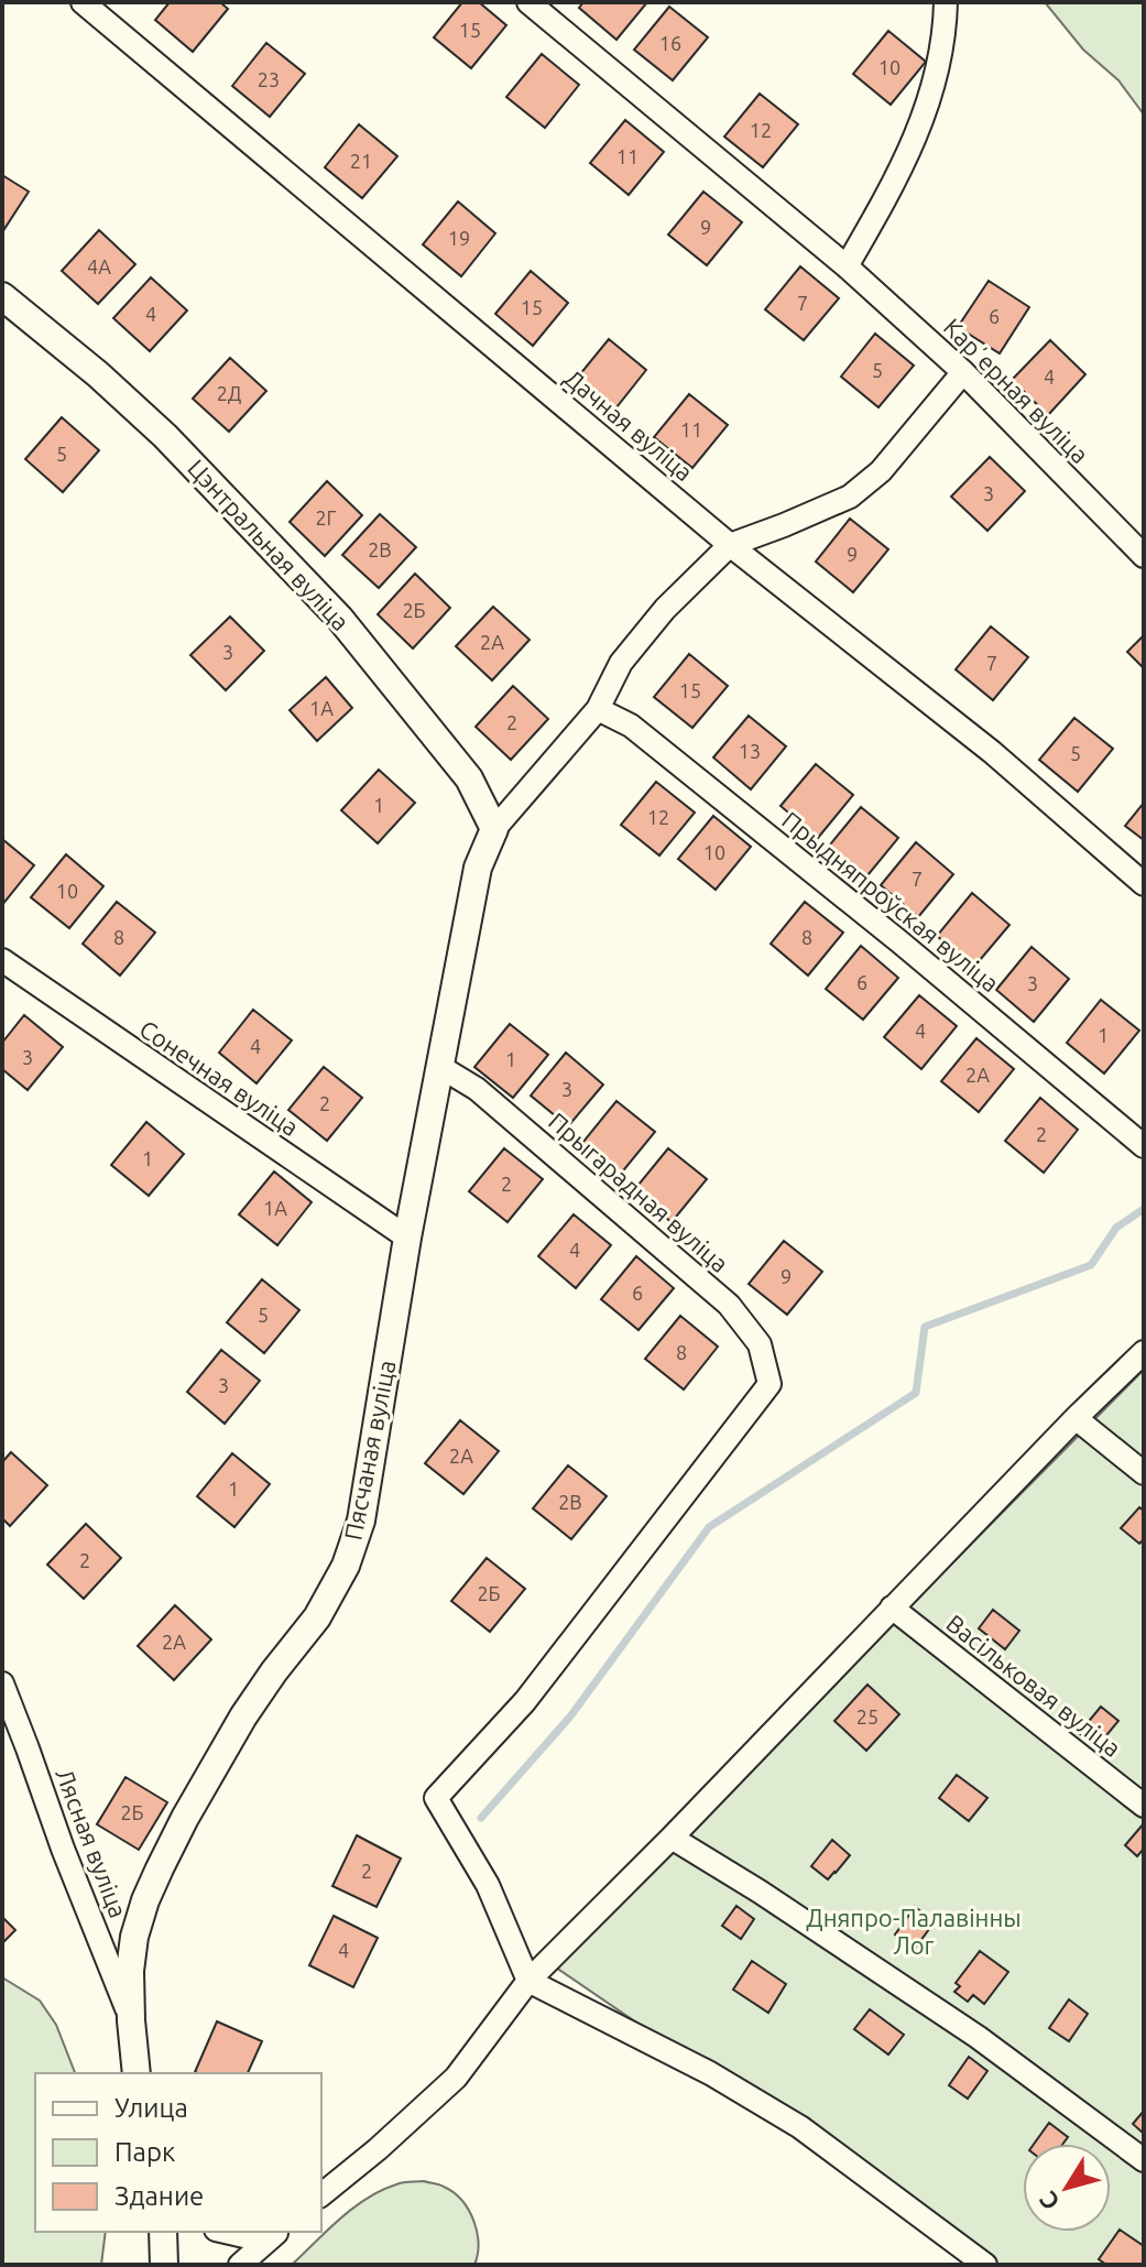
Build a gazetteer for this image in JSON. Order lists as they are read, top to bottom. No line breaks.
{"streets":{"street":["Карʼерная вуліца","Дачная вуліца","Цэнтральная вуліца","Прыдняпроўская вуліца","Сонечная вуліца","Прыгарадная вуліца","Пясчаная вуліца","Васільковая вуліца","Лясная вуліца"]},"crossings":[["Цэнтральная вуліца","Пясчаная вуліца"],["Сонечная вуліца","Пясчаная вуліца"],["Прыгарадная вуліца","Пясчаная вуліца"],["Пясчаная вуліца","Лясная вуліца"]],"parks":["Дняпро-Палавінны Лог"],"house_numbers":["15","16","10","23","12","11","21","9","19","4А","7","15","4","6","5","4","2Д","11","5","3","2Г","2В","9","2Б","2А","3","7","15","1А","2","13","5","1","12","10","7","10","8","8","6","3","4","1","4","3","1","2А","3","2","2","1","2","1А","4","9","6","5","8","3","2А","1","2В","2","2Б","2А","25","2Б","2","4"],"legend":["Улица","Парк","Здание"],"north":"bottom left"}
